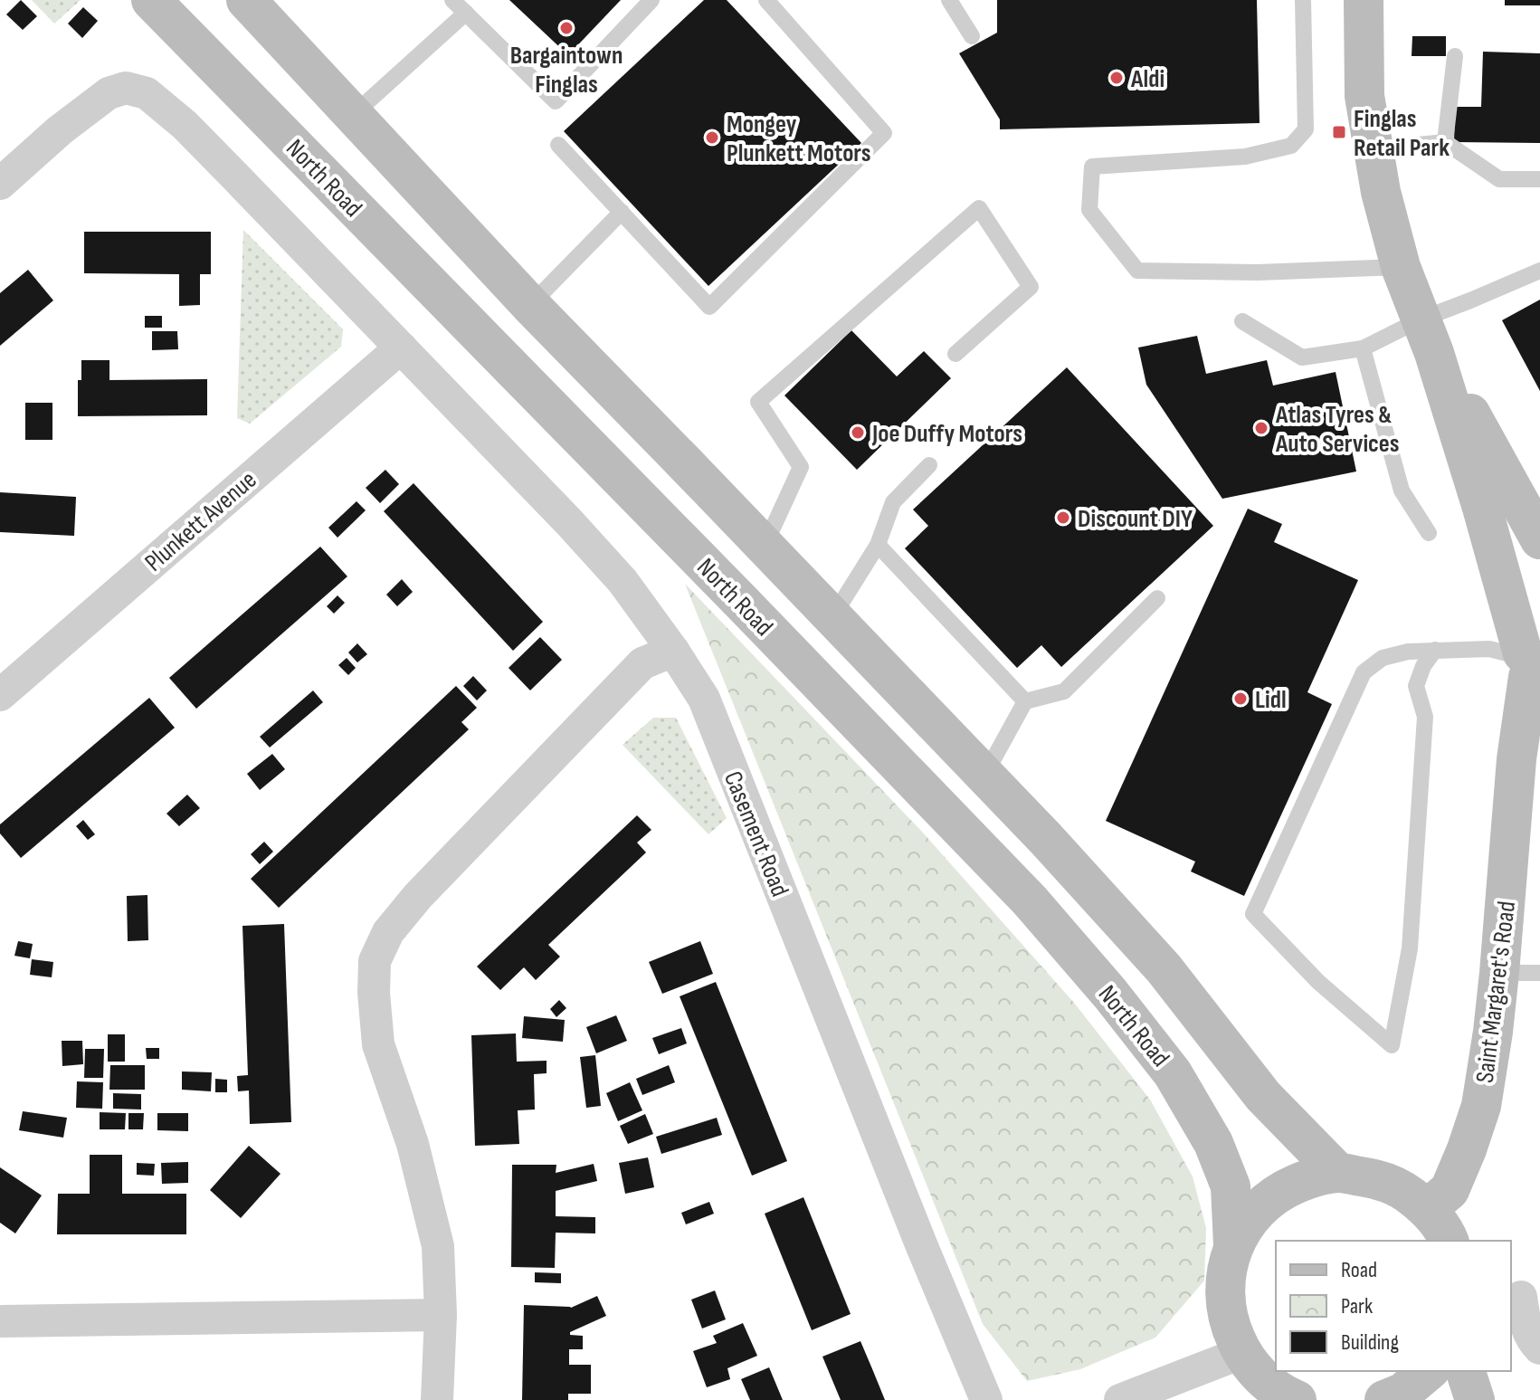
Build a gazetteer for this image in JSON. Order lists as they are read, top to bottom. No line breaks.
{"streets":{"main road":["North Road","Saint Margaret's Road"],"street":["Plunkett Avenue","Casement Road"]},"crossings":[["Plunkett Avenue","Casement Road"]],"places":{"other":["Bargaintown Finglas","Aldi","Mongey Plunkett Motors","Atlas Tyres & Auto Services","Joe Duffy Motors","Discount DIY","Lidl"],"transit":["Finglas Retail Park"]},"legend":["Road","Park","Building"]}
